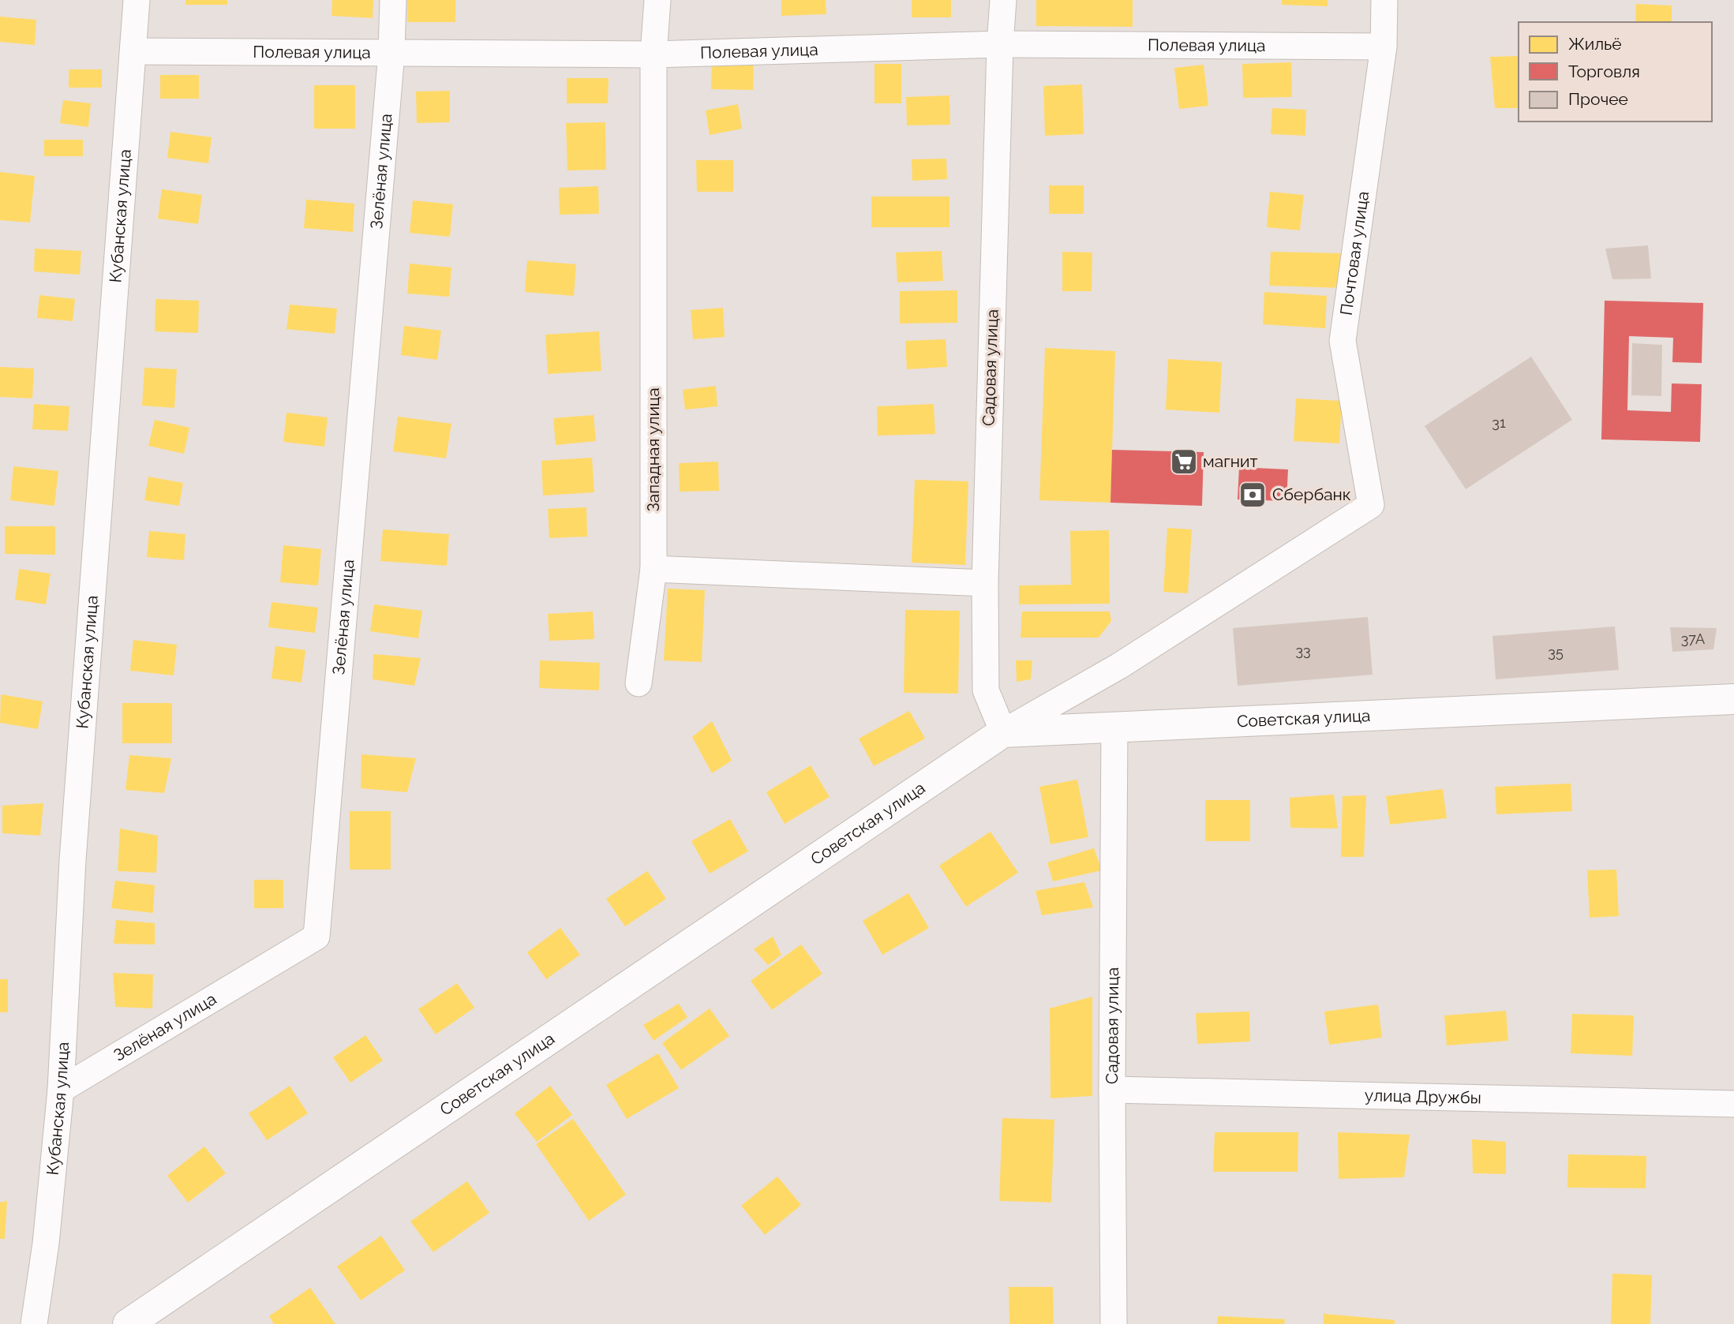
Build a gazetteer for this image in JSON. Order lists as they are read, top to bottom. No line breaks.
{"streets":{"street":["Полевая улица","Зелёная улица","Кубанская улица","Почтовая улица","Садовая улица","Западная улица","Советская улица","улица Дружбы"]},"crossings":[["Полевая улица","Зелёная улица"],["Полевая улица","Кубанская улица"],["Полевая улица","Почтовая улица"],["Полевая улица","Садовая улица"],["Полевая улица","Западная улица"],["Зелёная улица","Кубанская улица"],["Почтовая улица","Садовая улица"],["Почтовая улица","Советская улица"],["Садовая улица","Советская улица"],["Садовая улица","улица Дружбы"]],"places":{"supermarket":["магнит"],"bank":["Сбербанк"]},"house_numbers":["31","37А","33","35"],"legend":["Жильё","Торговля","Прочее"]}
